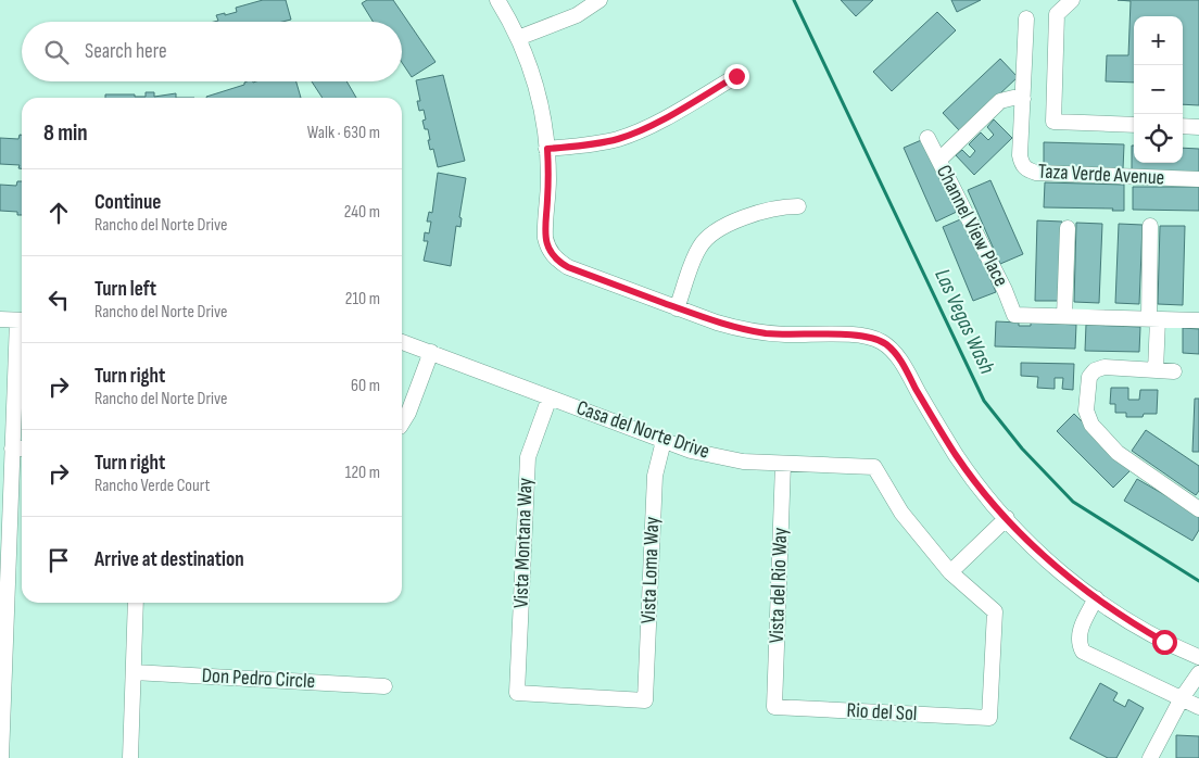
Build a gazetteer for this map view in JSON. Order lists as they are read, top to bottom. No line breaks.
{"streets":{"street":["Taza Verde Avenue","Channel View Place","Casa del Norte Drive","Vista Montana Way","Vista Loma Way","Vista del Rio Way","Don Pedro Circle","Rio del Sol"]},"crossings":[["Casa del Norte Drive","Vista Montana Way"],["Casa del Norte Drive","Vista Loma Way"],["Casa del Norte Drive","Vista del Rio Way"],["Casa del Norte Drive","Rio del Sol"],["Vista Montana Way","Vista Loma Way"],["Vista del Rio Way","Rio del Sol"]],"water":["Las Vegas Wash"],"page":{"map_buttons":["+","−"],"search":"Search here","heading":["8 min","Walk · 630 m"],"list":[["Continue","Rancho del Norte Drive","240 m"],["Turn left","Rancho del Norte Drive","210 m"],["Turn right","Rancho del Norte Drive","60 m"],["Turn right","Rancho Verde Court","120 m"],"Arrive at destination"]}}
